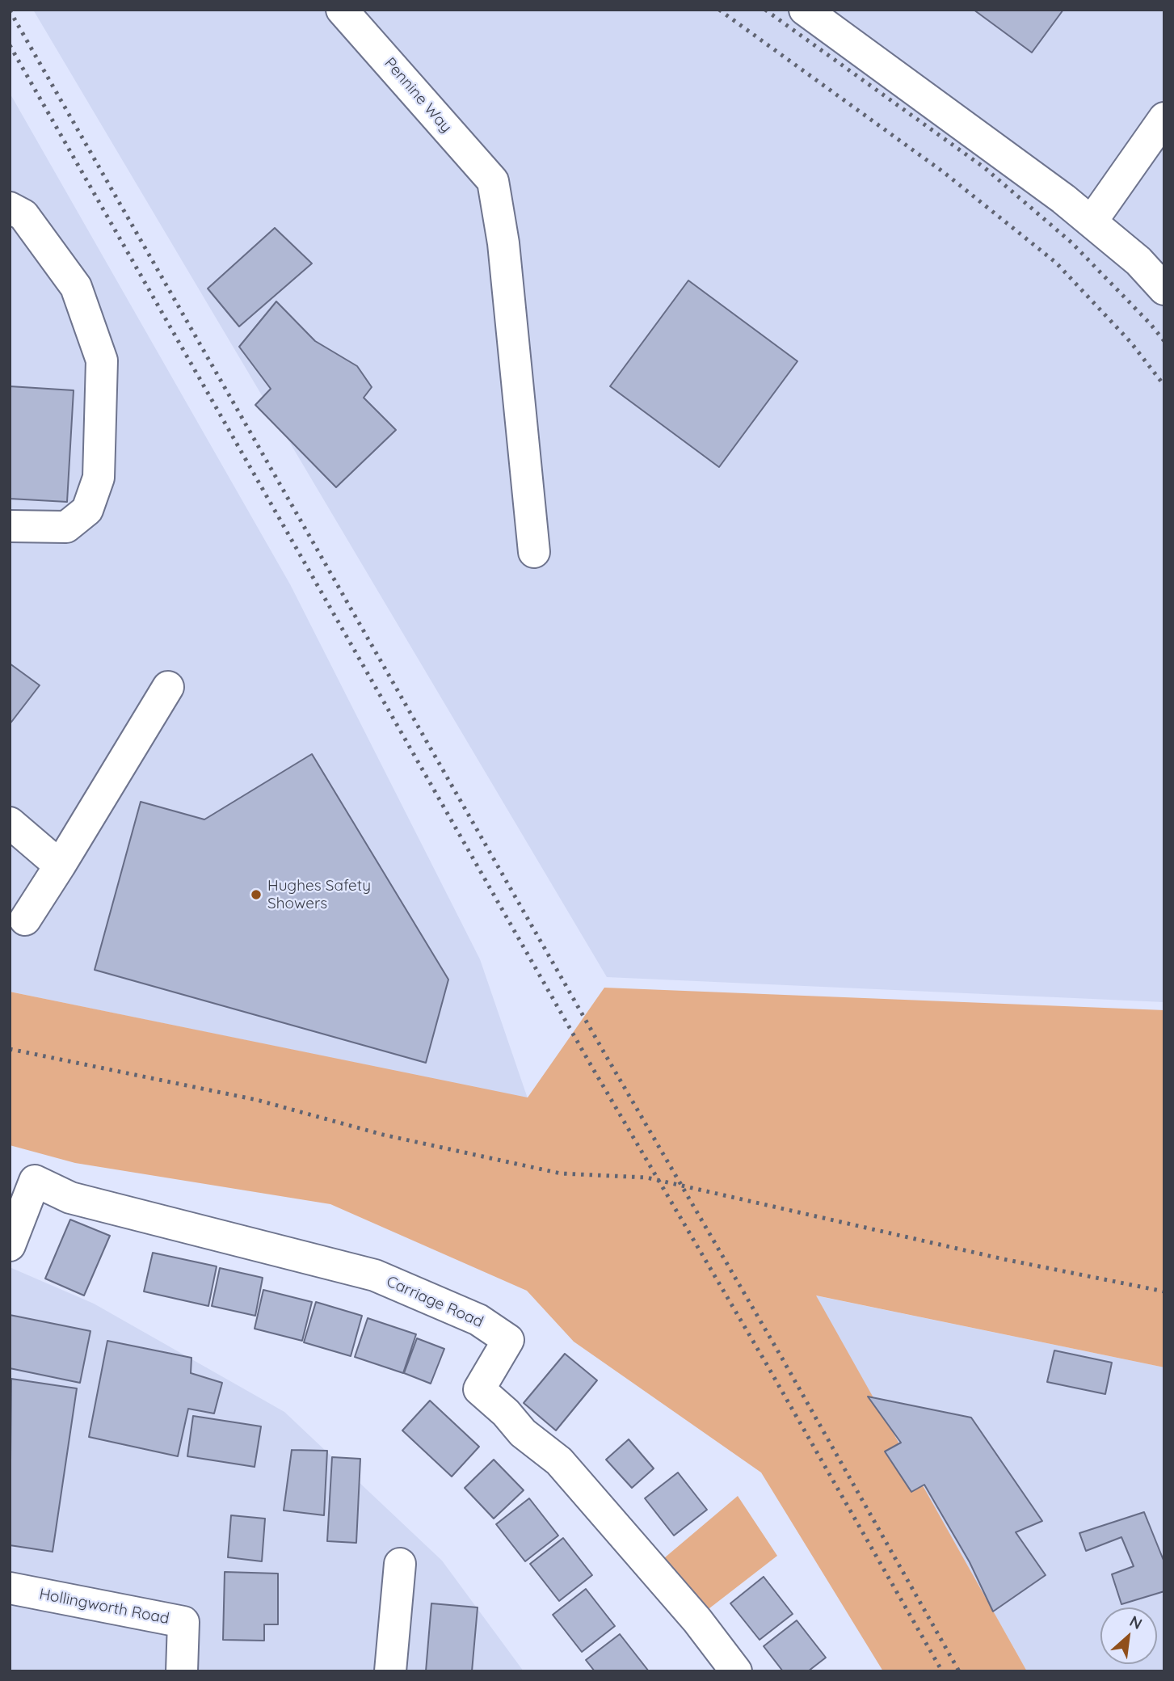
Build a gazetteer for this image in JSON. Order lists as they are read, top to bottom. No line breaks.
{"streets":{"street":["Pennine Way","Carriage Road","Hollingworth Road"]},"places":["Hughes Safety Showers"],"north":"top right"}
